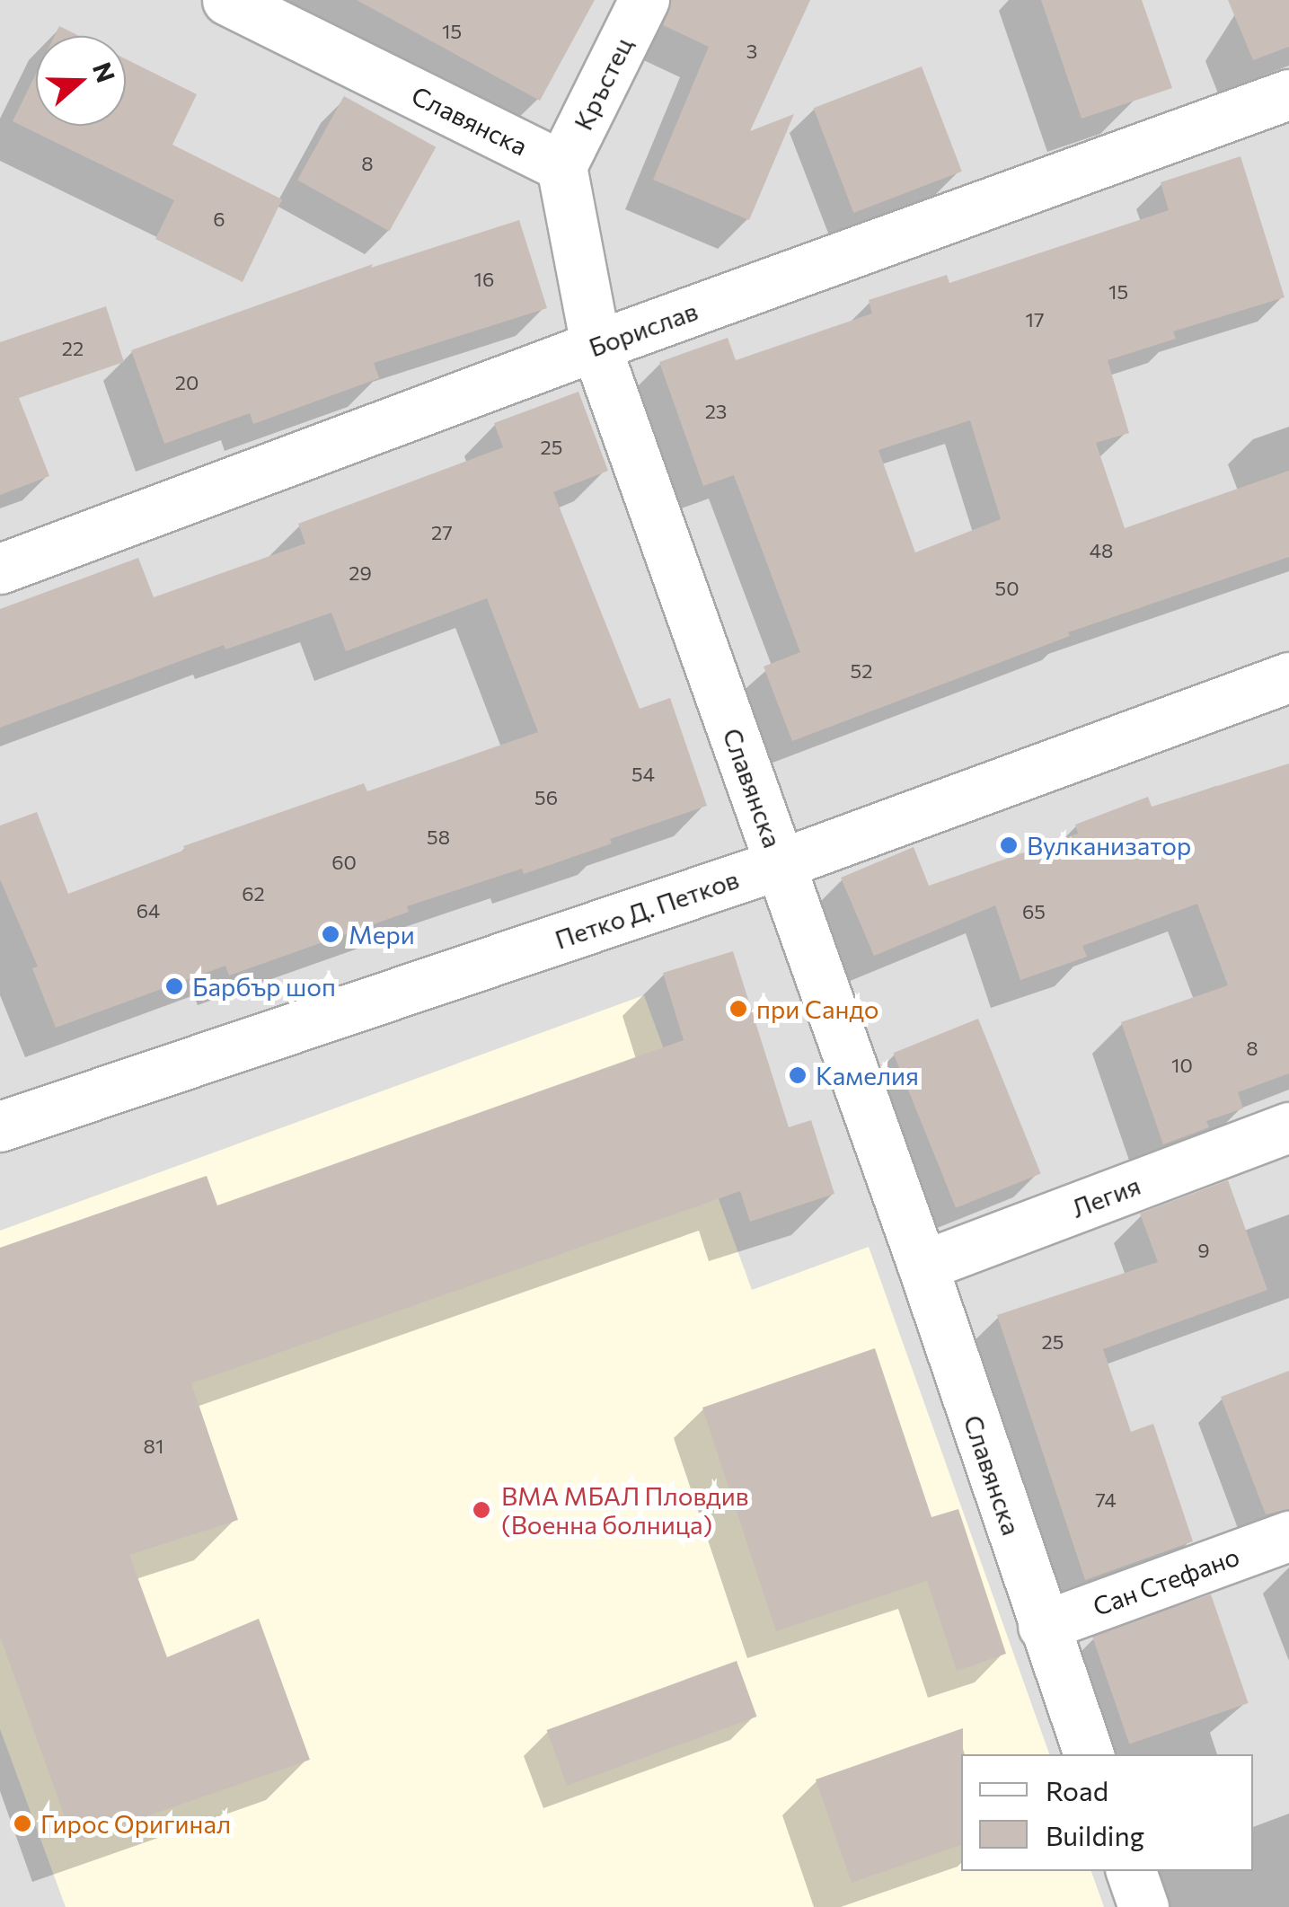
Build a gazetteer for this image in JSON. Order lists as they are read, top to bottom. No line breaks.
{"streets":{"street":["Кръстец","Славянска","Борислав","Петко Д. Петков","Легия","Сан Стефано"]},"crossings":[["Кръстец","Славянска"],["Славянска","Борислав"],["Славянска","Петко Д. Петков"],["Славянска","Легия"],["Славянска","Сан Стефано"]],"places":["Вулканизатор","Мери","Барбър шоп","при Сандо","Камелия","ВМА МБАЛ Пловдив (Военна болница)","Гирос Оригинал"],"house_numbers":["15","3","8","6","16","15","17","22","20","23","25","27","48","29","50","52","54","56","58","60","62","64","65","8","10","9","25","81","74"],"legend":["Road","Building"],"north":"right"}
